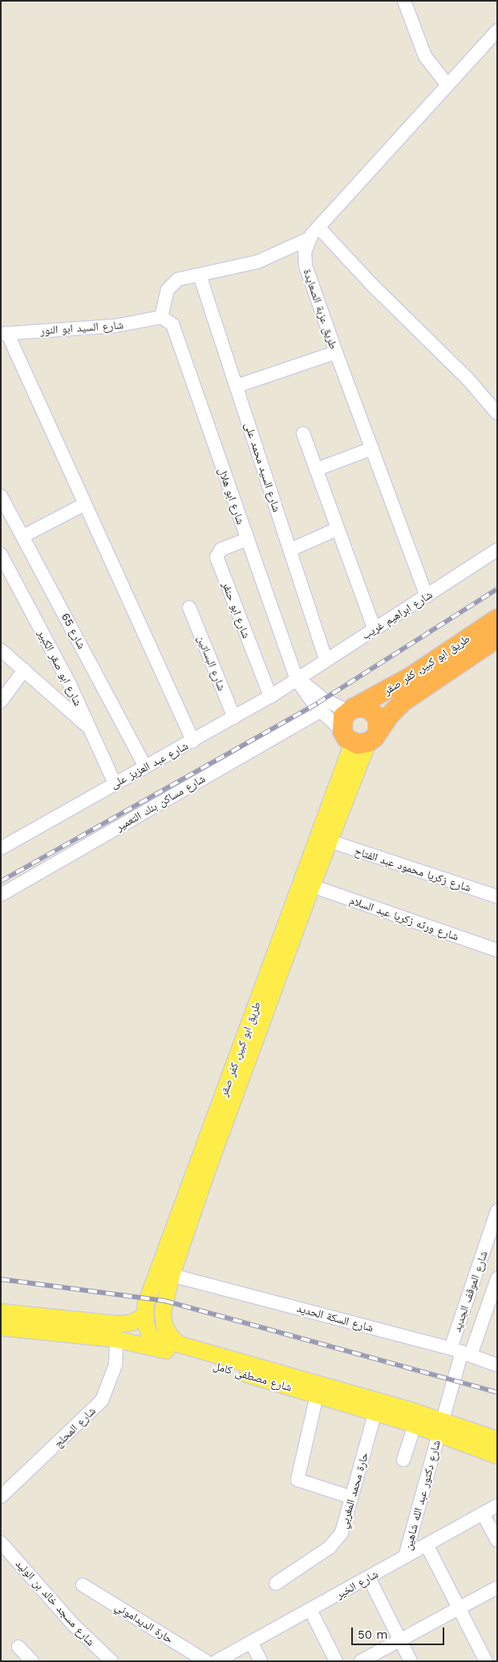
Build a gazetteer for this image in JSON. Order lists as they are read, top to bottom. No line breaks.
{"streets":{"highway":["طريق ابو كبير, كفر صقر"],"main road":["شارع مصطفى كامل"],"street":["طريق عزبة الصعايدة","شارع السيد ابو النور","شارع السيد محمد على","شارع ابو هلال","شارع ابو حنفر","شارع ابراهيم غريب","شارع 65","شارع البساتين","شارع ابو صقر الكبير","شارع عبد العزيز على","شارع مساكن بنك التعمير","شارع زكريا محمود عبد الفتاح","شارع ورثه زكريا عبد السلام","شارع الموقف الجديد","شارع السكة الحديد","شارع المحلج","حارة محمد المغربي","شارع دكتور عبد الله شاهين","شارع الخير","شارع مسجد خالد بن الوليد","حارة الديداموني"]},"crossings":[["طريق عزبة الصعايدة","شارع ابراهيم غريب"],["شارع السيد ابو النور","شارع ابو هلال"],["شارع السيد محمد على","شارع ابراهيم غريب"],["شارع ابو هلال","شارع ابو حنفر"],["شارع ابو هلال","شارع ابراهيم غريب"],["شارع ابو هلال","طريق ابو كبير, كفر صقر"],["شارع ابو هلال","شارع عبد العزيز على"],["شارع ابو هلال","شارع مساكن بنك التعمير"],["شارع ابو حنفر","شارع عبد العزيز على"],["شارع ابراهيم غريب","شارع عبد العزيز على"],["شارع 65","شارع عبد العزيز على"],["شارع البساتين","شارع عبد العزيز على"],["طريق ابو كبير, كفر صقر","شارع زكريا محمود عبد الفتاح"],["طريق ابو كبير, كفر صقر","شارع ورثه زكريا عبد السلام"],["طريق ابو كبير, كفر صقر","شارع السكة الحديد"],["طريق ابو كبير, كفر صقر","شارع مصطفى كامل"],["شارع ابو صقر الكبير","شارع عبد العزيز على"],["شارع الموقف الجديد","شارع السكة الحديد"],["شارع الموقف الجديد","شارع دكتور عبد الله شاهين"],["شارع السكة الحديد","شارع دكتور عبد الله شاهين"],["شارع مصطفى كامل","شارع المحلج"],["شارع مصطفى كامل","حارة محمد المغربي"],["شارع مصطفى كامل","شارع دكتور عبد الله شاهين"],["شارع دكتور عبد الله شاهين","شارع الخير"]],"scale_bar":"50 m"}
